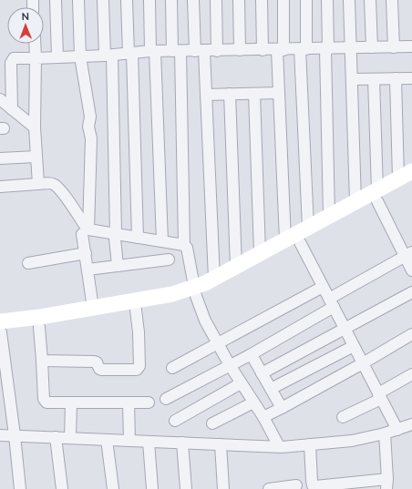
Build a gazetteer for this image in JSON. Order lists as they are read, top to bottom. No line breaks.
{"north":"top"}
